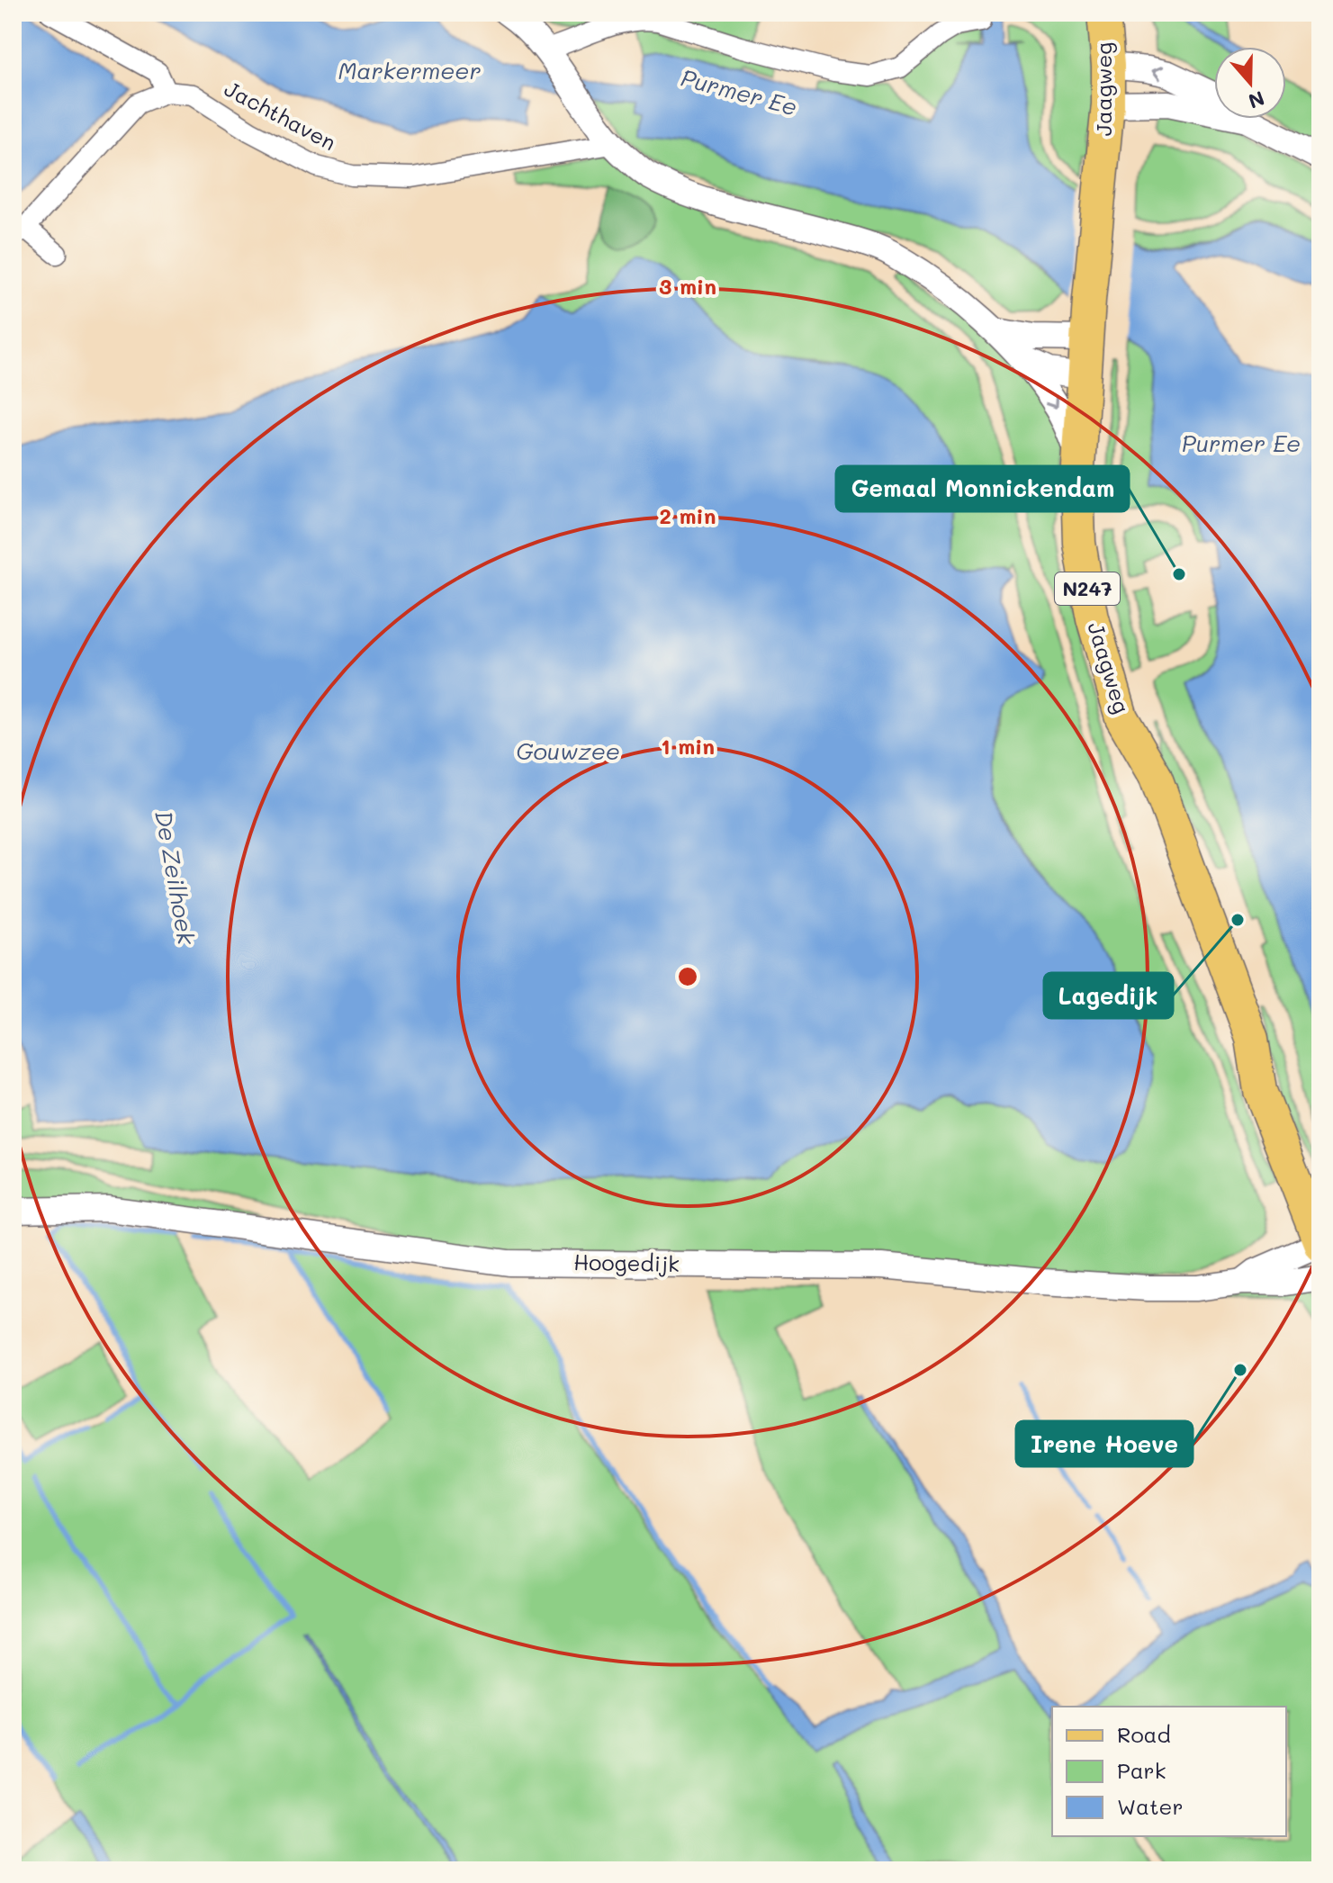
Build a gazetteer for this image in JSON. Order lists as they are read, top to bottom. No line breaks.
{"streets":{"main road":["Jaagweg","N247"],"street":["Jachthaven","Hoogedijk"]},"crossings":[["Jaagweg","Hoogedijk"]],"water":["Markermeer","Purmer Ee","Gouwzee","De Zeilhoek"],"places":["Gemaal Monnickendam","Lagedijk","Irene Hoeve"],"legend":["Road","Park","Water"],"north":"bottom","rings":["3 min","2 min","1 min"]}
